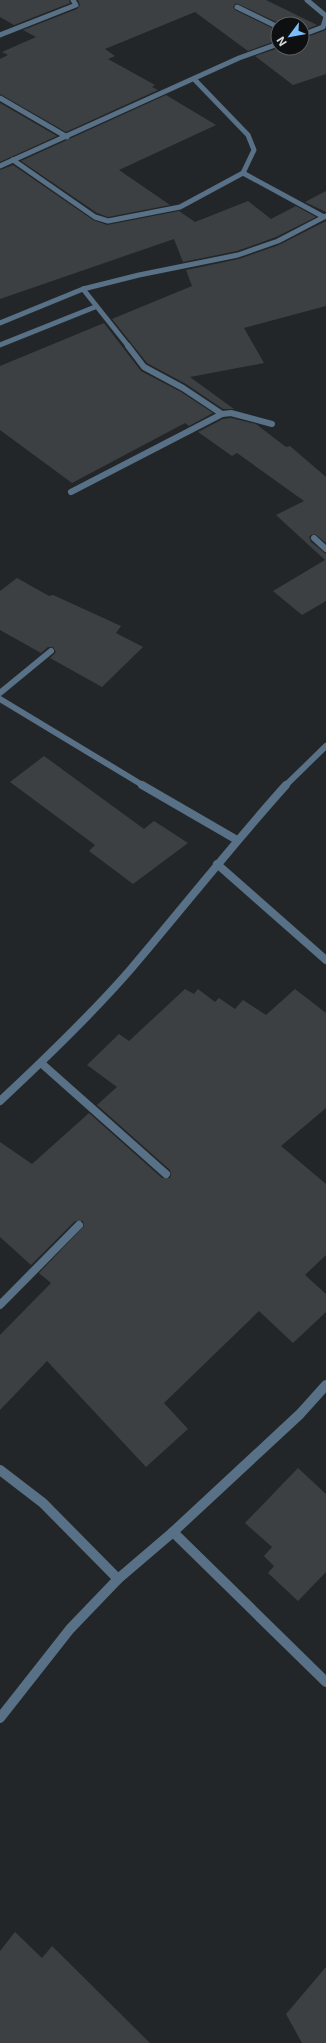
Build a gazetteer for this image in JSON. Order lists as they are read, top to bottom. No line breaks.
{"north":"bottom left"}
